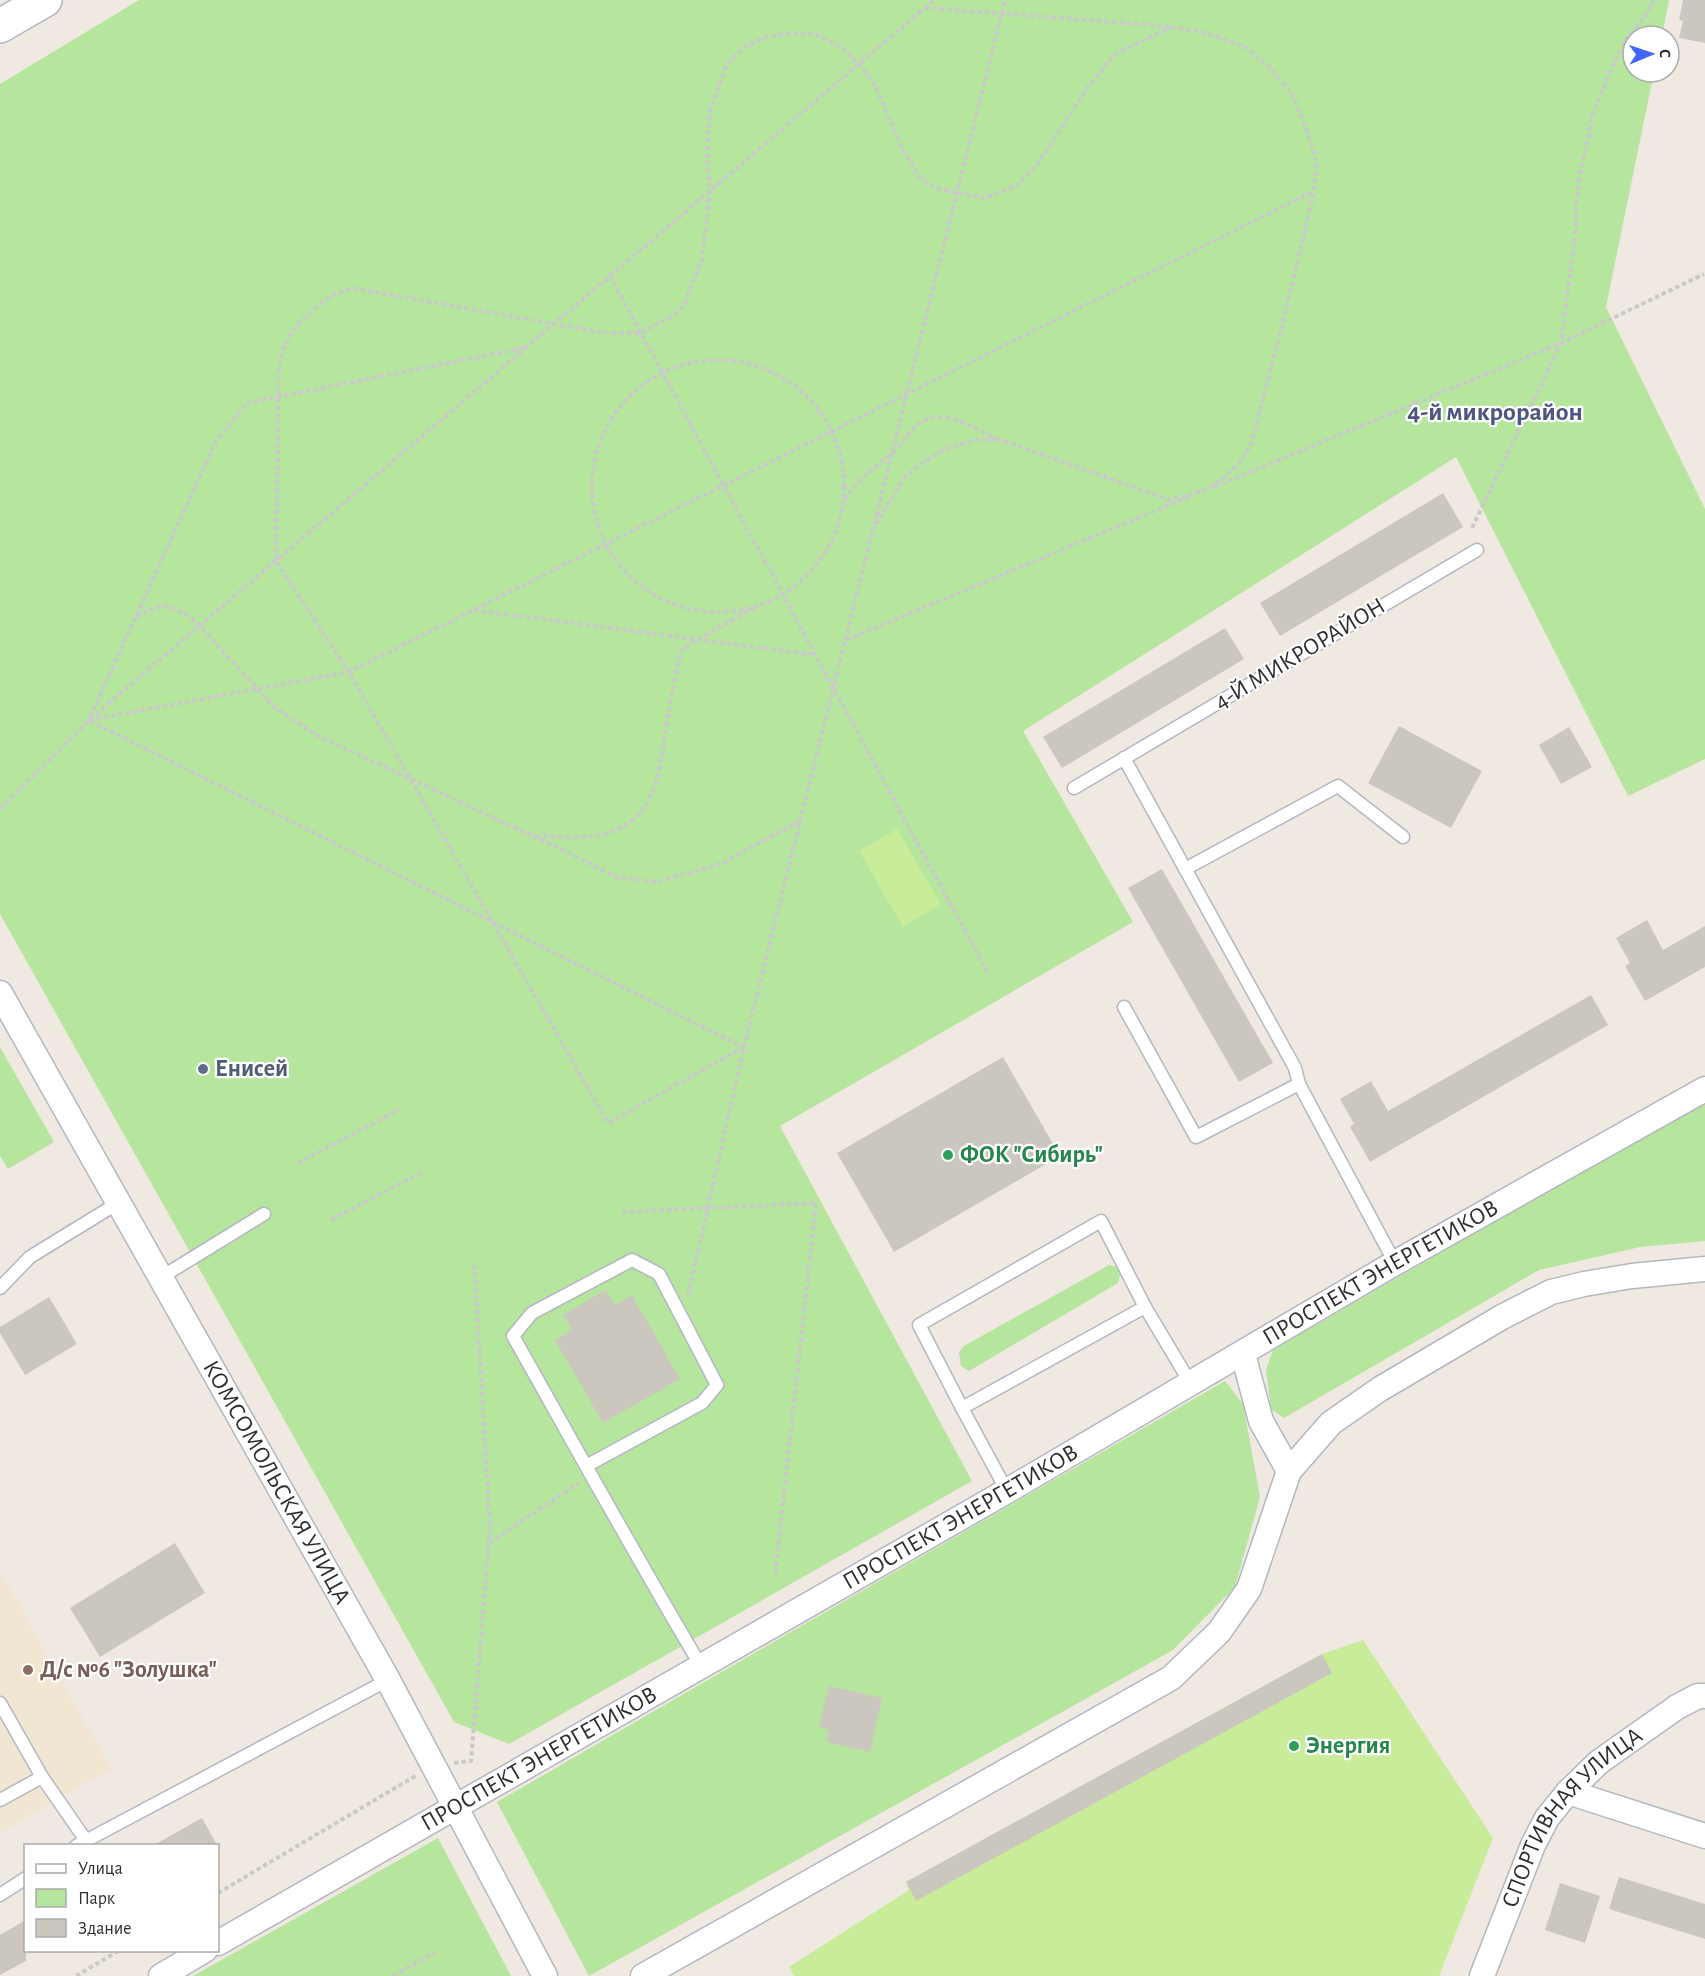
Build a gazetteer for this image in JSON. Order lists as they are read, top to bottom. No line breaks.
{"streets":{"street":["ПРОСПЕКТ ЭНЕРГЕТИКОВ","КОМСОМОЛЬСКАЯ УЛИЦА","СПОРТИВНАЯ УЛИЦА"],"lane":["4-Й МИКРОРАЙОН"]},"crossings":[["ПРОСПЕКТ ЭНЕРГЕТИКОВ","КОМСОМОЛЬСКАЯ УЛИЦА"]],"districts":["4-й микрорайон"],"places":["Енисей","ФОК \"Сибирь\"","Д/с №6 \"Золушка\"","Энергия"],"legend":["Улица","Парк","Здание"],"north":"right"}
